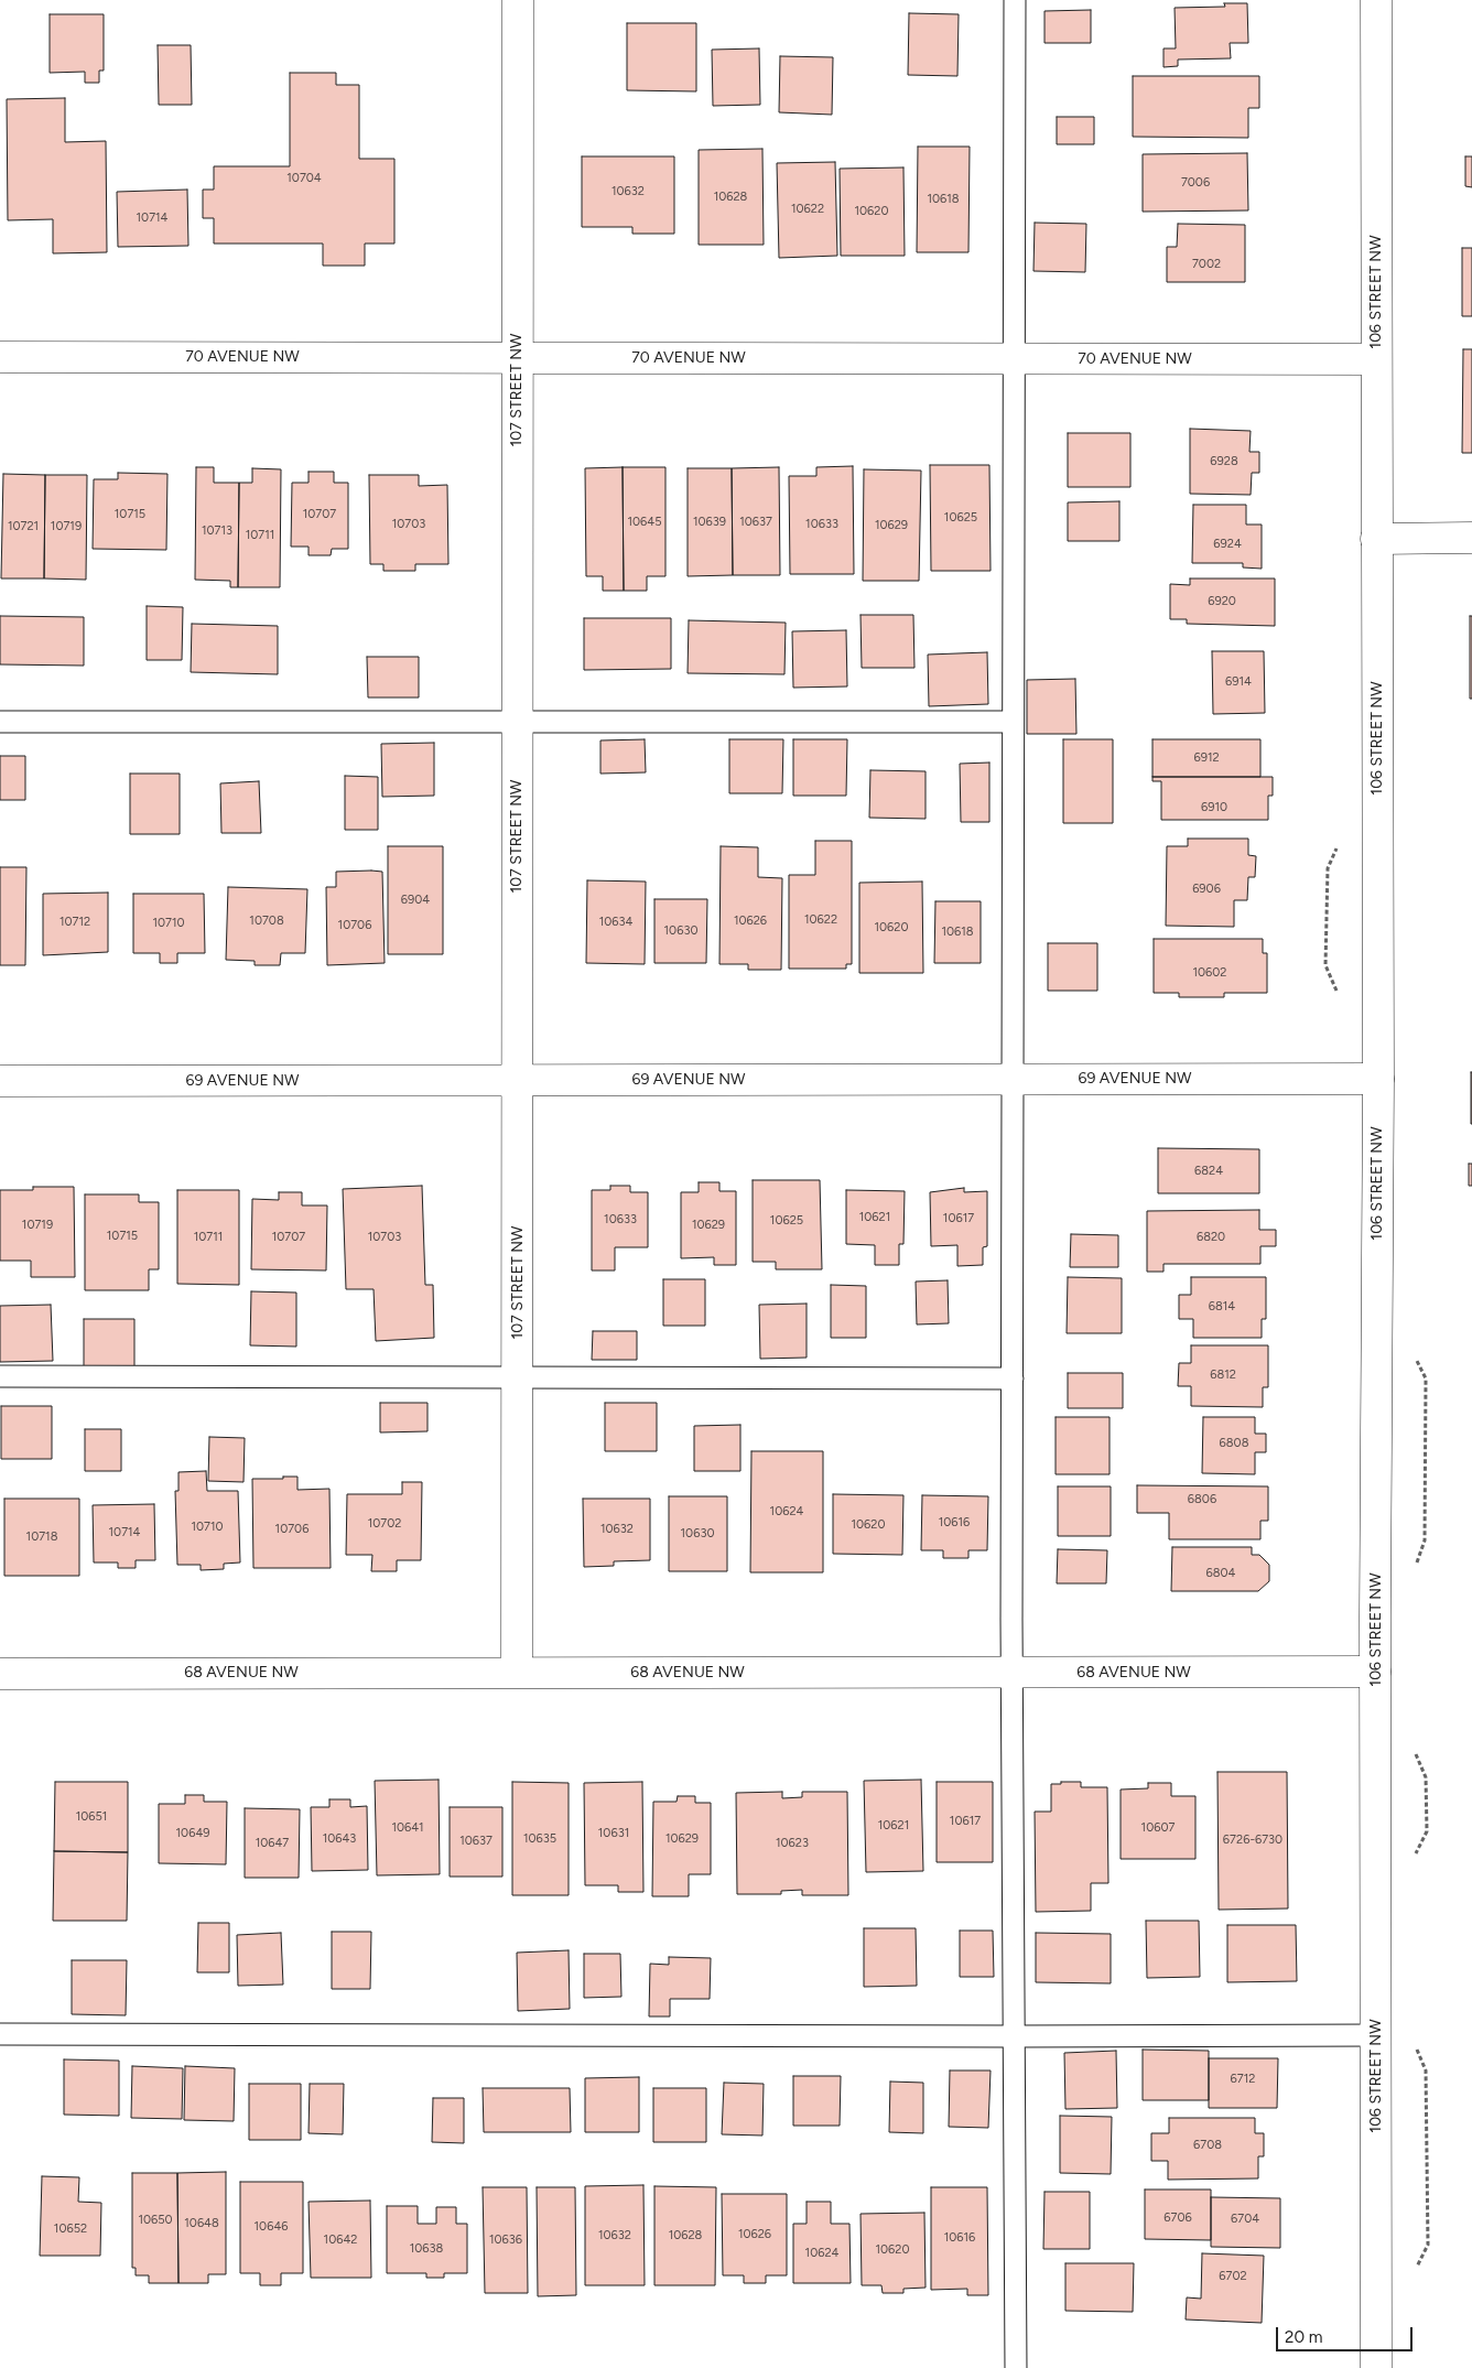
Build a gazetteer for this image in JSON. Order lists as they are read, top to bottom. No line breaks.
{"streets":{"street":["106 STREET NW","70 AVENUE NW","107 STREET NW","69 AVENUE NW","68 AVENUE NW"]},"crossings":[["106 STREET NW","70 AVENUE NW"],["106 STREET NW","69 AVENUE NW"],["106 STREET NW","68 AVENUE NW"],["70 AVENUE NW","107 STREET NW"],["107 STREET NW","69 AVENUE NW"],["107 STREET NW","68 AVENUE NW"]],"house_numbers":["10704","7006","10632","10628","10618","10622","10620","10714","7002","6928","10715","10707","10625","10645","10639","10637","10703","10633","10629","10721","10719","10713","10711","6924","6920","6914","6912","6910","6906","6904","10622","10708","10626","10712","10634","10710","10706","10620","10630","10618","10602","6824","10621","10617","10633","10625","10719","10629","10715","10711","10707","10703","6820","6814","6812","6808","6806","10624","10616","10702","10620","10710","10706","10632","10714","10630","10718","6804","10651","10617","10621","10641","10607","10649","10631","10643","10635","10629","6726-6730","10637","10647","10623","6712","6708","6706","6704","10650","10648","10646","10652","10626","10632","10628","10616","10642","10636","10638","10620","10624","6702"],"scale_bar":"20 m"}
